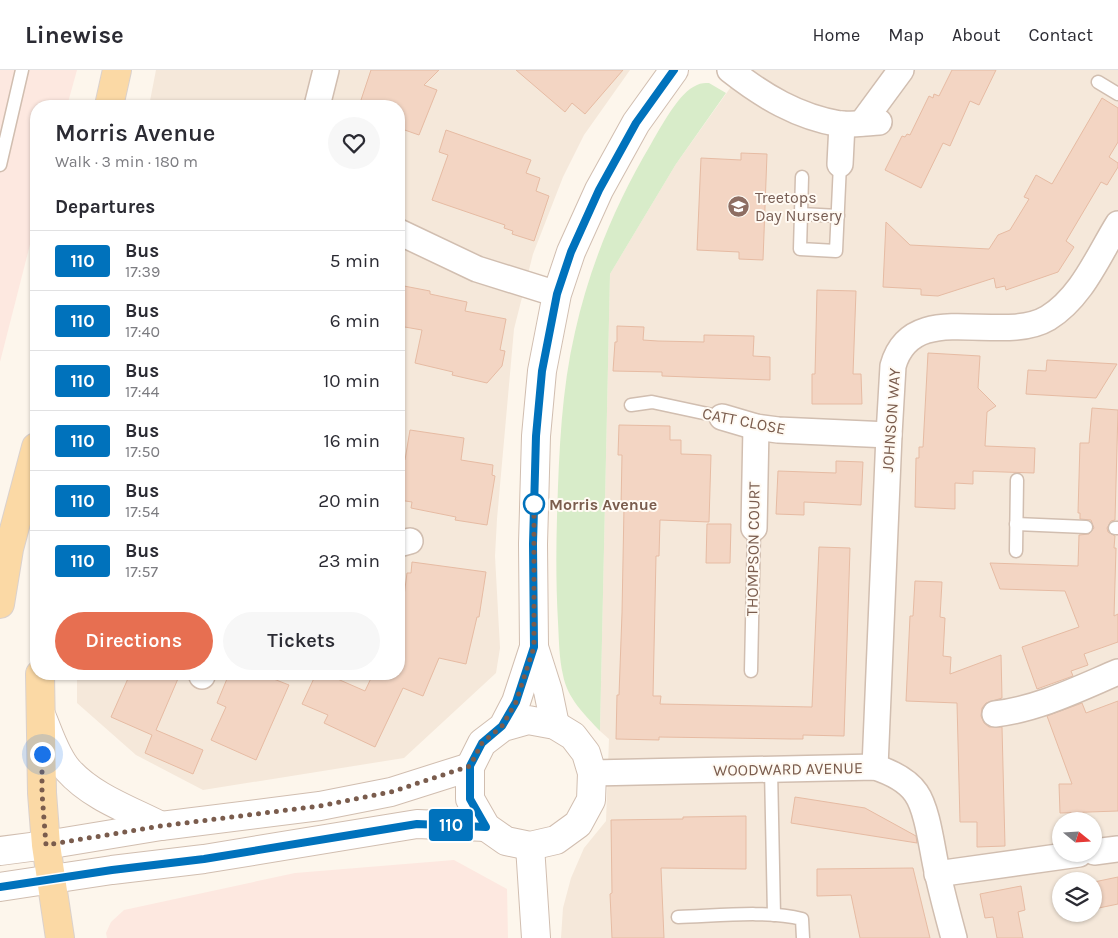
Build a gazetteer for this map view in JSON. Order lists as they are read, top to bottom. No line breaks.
{"streets":{"street":["JOHNSON WAY","CATT CLOSE","THOMPSON COURT","WOODWARD AVENUE"]},"crossings":[["JOHNSON WAY","CATT CLOSE"],["JOHNSON WAY","WOODWARD AVENUE"],["CATT CLOSE","THOMPSON COURT"]],"places":{"school or university":["Treetops Day Nursery"],"other":["Morris Avenue"]},"lines":["bus line 110"],"north":"right","page":{"header":"Linewise","nav":["Home","Map","About","Contact"],"on_map":"110","heading":[["Morris Avenue","Walk · 3 min · 180 m"],"Departures"],"list":[{"mark":"110","name":"Bus","note":"17:39","value":"5 min"},{"mark":"110","name":"Bus","note":"17:40","value":"6 min"},{"mark":"110","name":"Bus","note":"17:44","value":"10 min"},{"mark":"110","name":"Bus","note":"17:50","value":"16 min"},{"mark":"110","name":"Bus","note":"17:54","value":"20 min"},{"mark":"110","name":"Bus","note":"17:57","value":"23 min"}],"buttons":["Directions","Tickets"]}}
